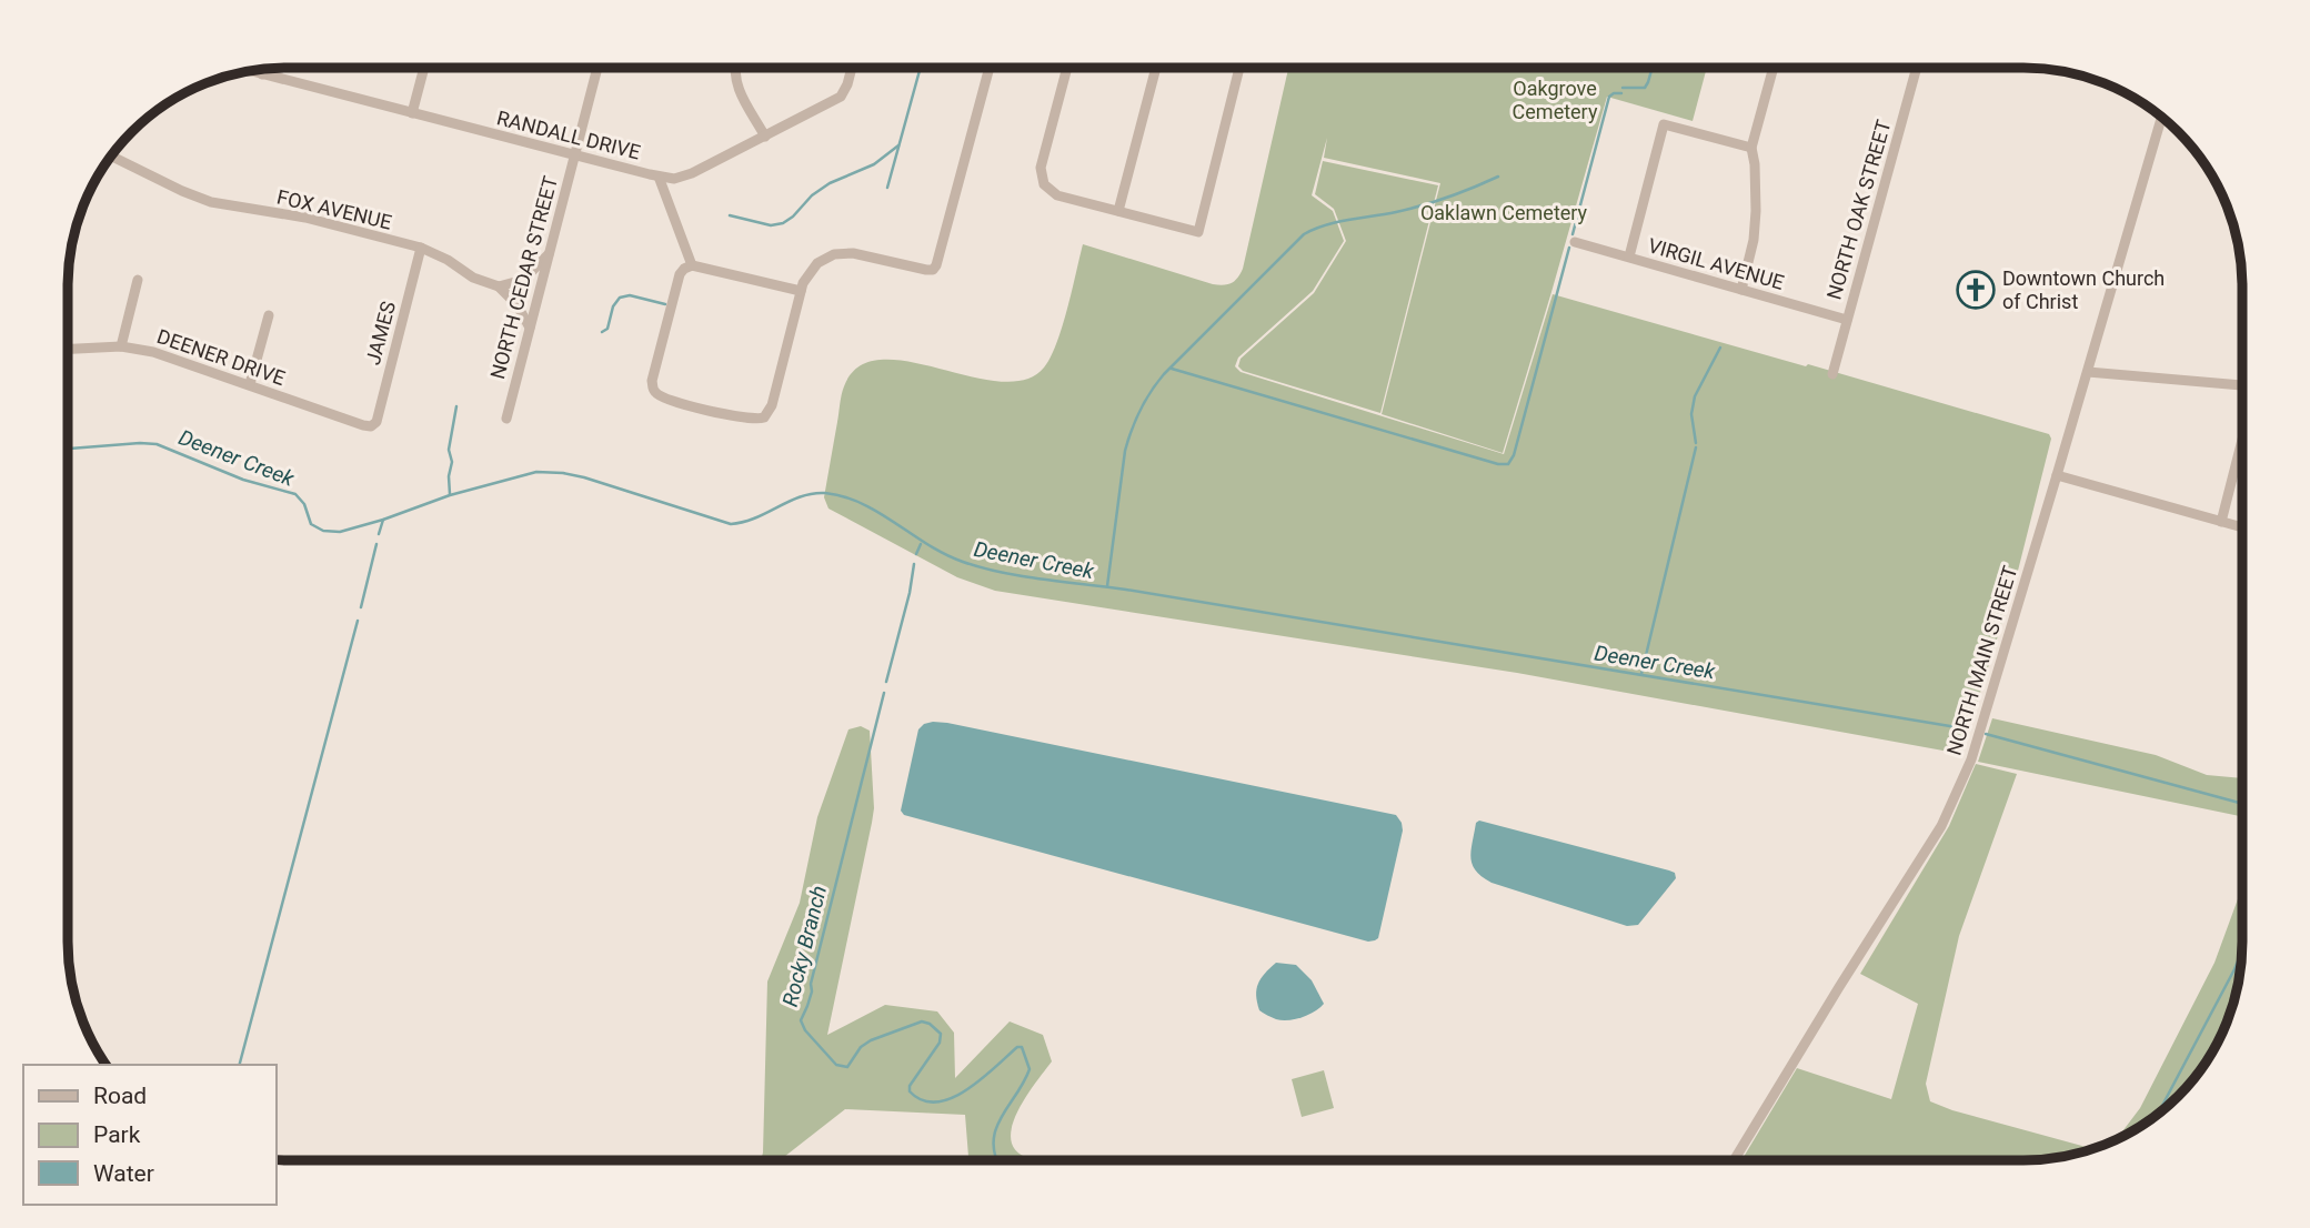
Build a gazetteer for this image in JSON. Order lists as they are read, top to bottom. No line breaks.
{"streets":{"street":["RANDALL DRIVE","FOX AVENUE","NORTH OAK STREET","VIRGIL AVENUE","NORTH CEDAR STREET","JAMES","DEENER DRIVE","NORTH MAIN STREET"]},"crossings":[["RANDALL DRIVE","NORTH CEDAR STREET"],["FOX AVENUE","JAMES"],["NORTH OAK STREET","VIRGIL AVENUE"],["JAMES","DEENER DRIVE"]],"water":["Deener Creek","Rocky Branch"],"parks":["Oakgrove Cemetery","Oaklawn Cemetery"],"places":{"church":["Downtown Church of Christ"]},"legend":["Road","Park","Water"]}
